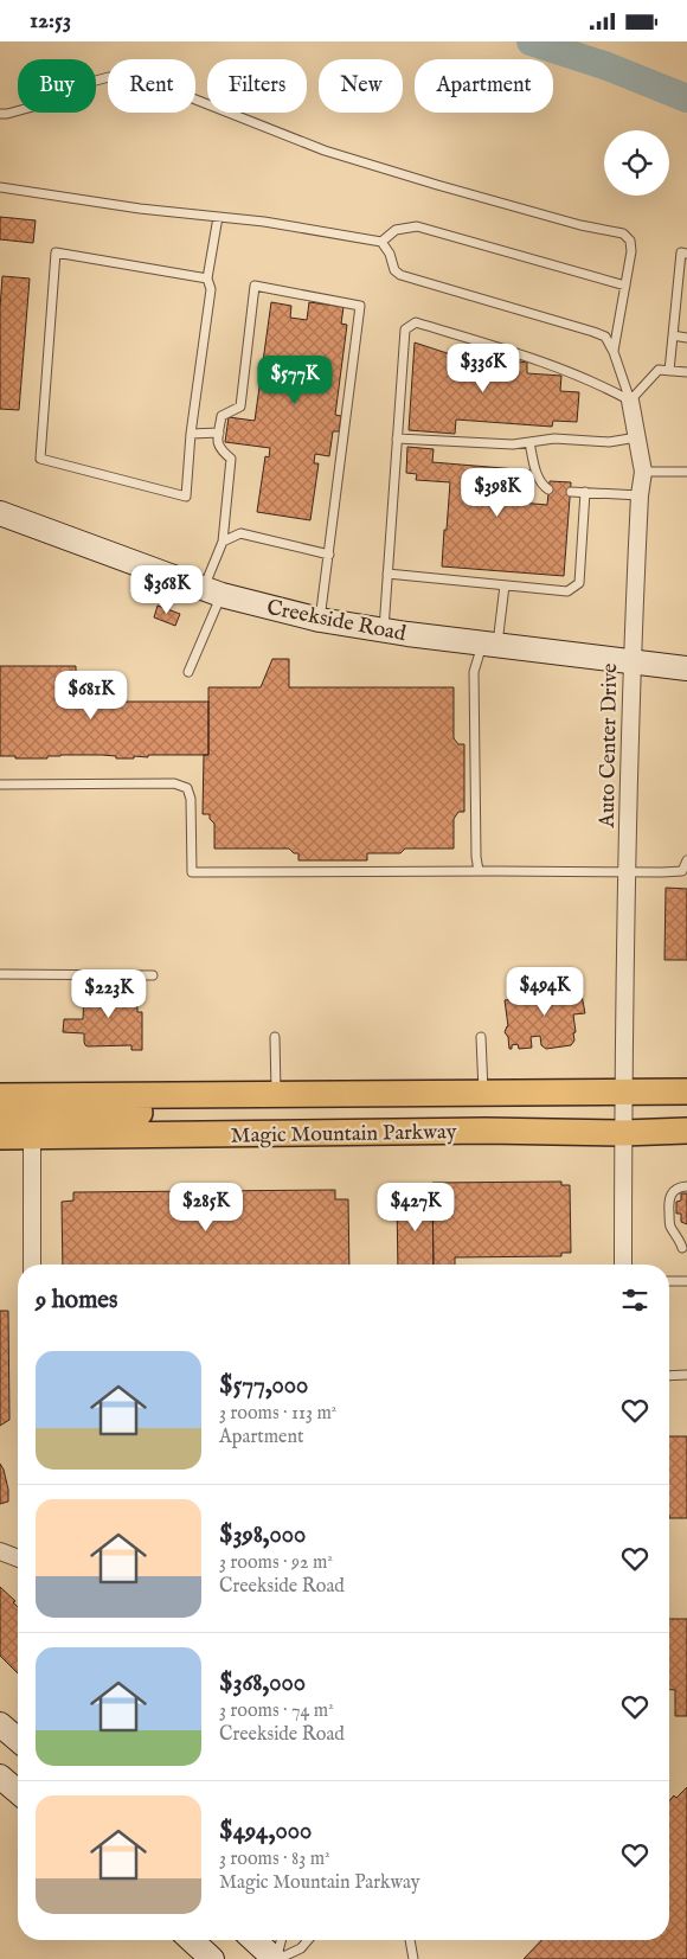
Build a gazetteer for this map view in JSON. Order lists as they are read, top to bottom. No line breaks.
{"streets":{"main road":["Magic Mountain Parkway"],"street":["Creekside Road","Auto Center Drive"]},"crossings":[["Creekside Road","Auto Center Drive"],["Auto Center Drive","Magic Mountain Parkway"]],"page":{"status":"12:53","chip":["Buy","Rent","Filters","New","Apartment"],"price":["$336K","$577K","$398K","$368K","$681K","$494K","$223K","$285K","$427K"],"heading":"9 homes","list":[{"name":"$577,000","note":"3 rooms · 113 m² · Apartment"},{"name":"$398,000","note":"3 rooms · 92 m² · Creekside Road"},{"name":"$368,000","note":"3 rooms · 74 m² · Creekside Road"},{"name":"$494,000","note":"3 rooms · 83 m² · Magic Mountain Parkway"}]}}
